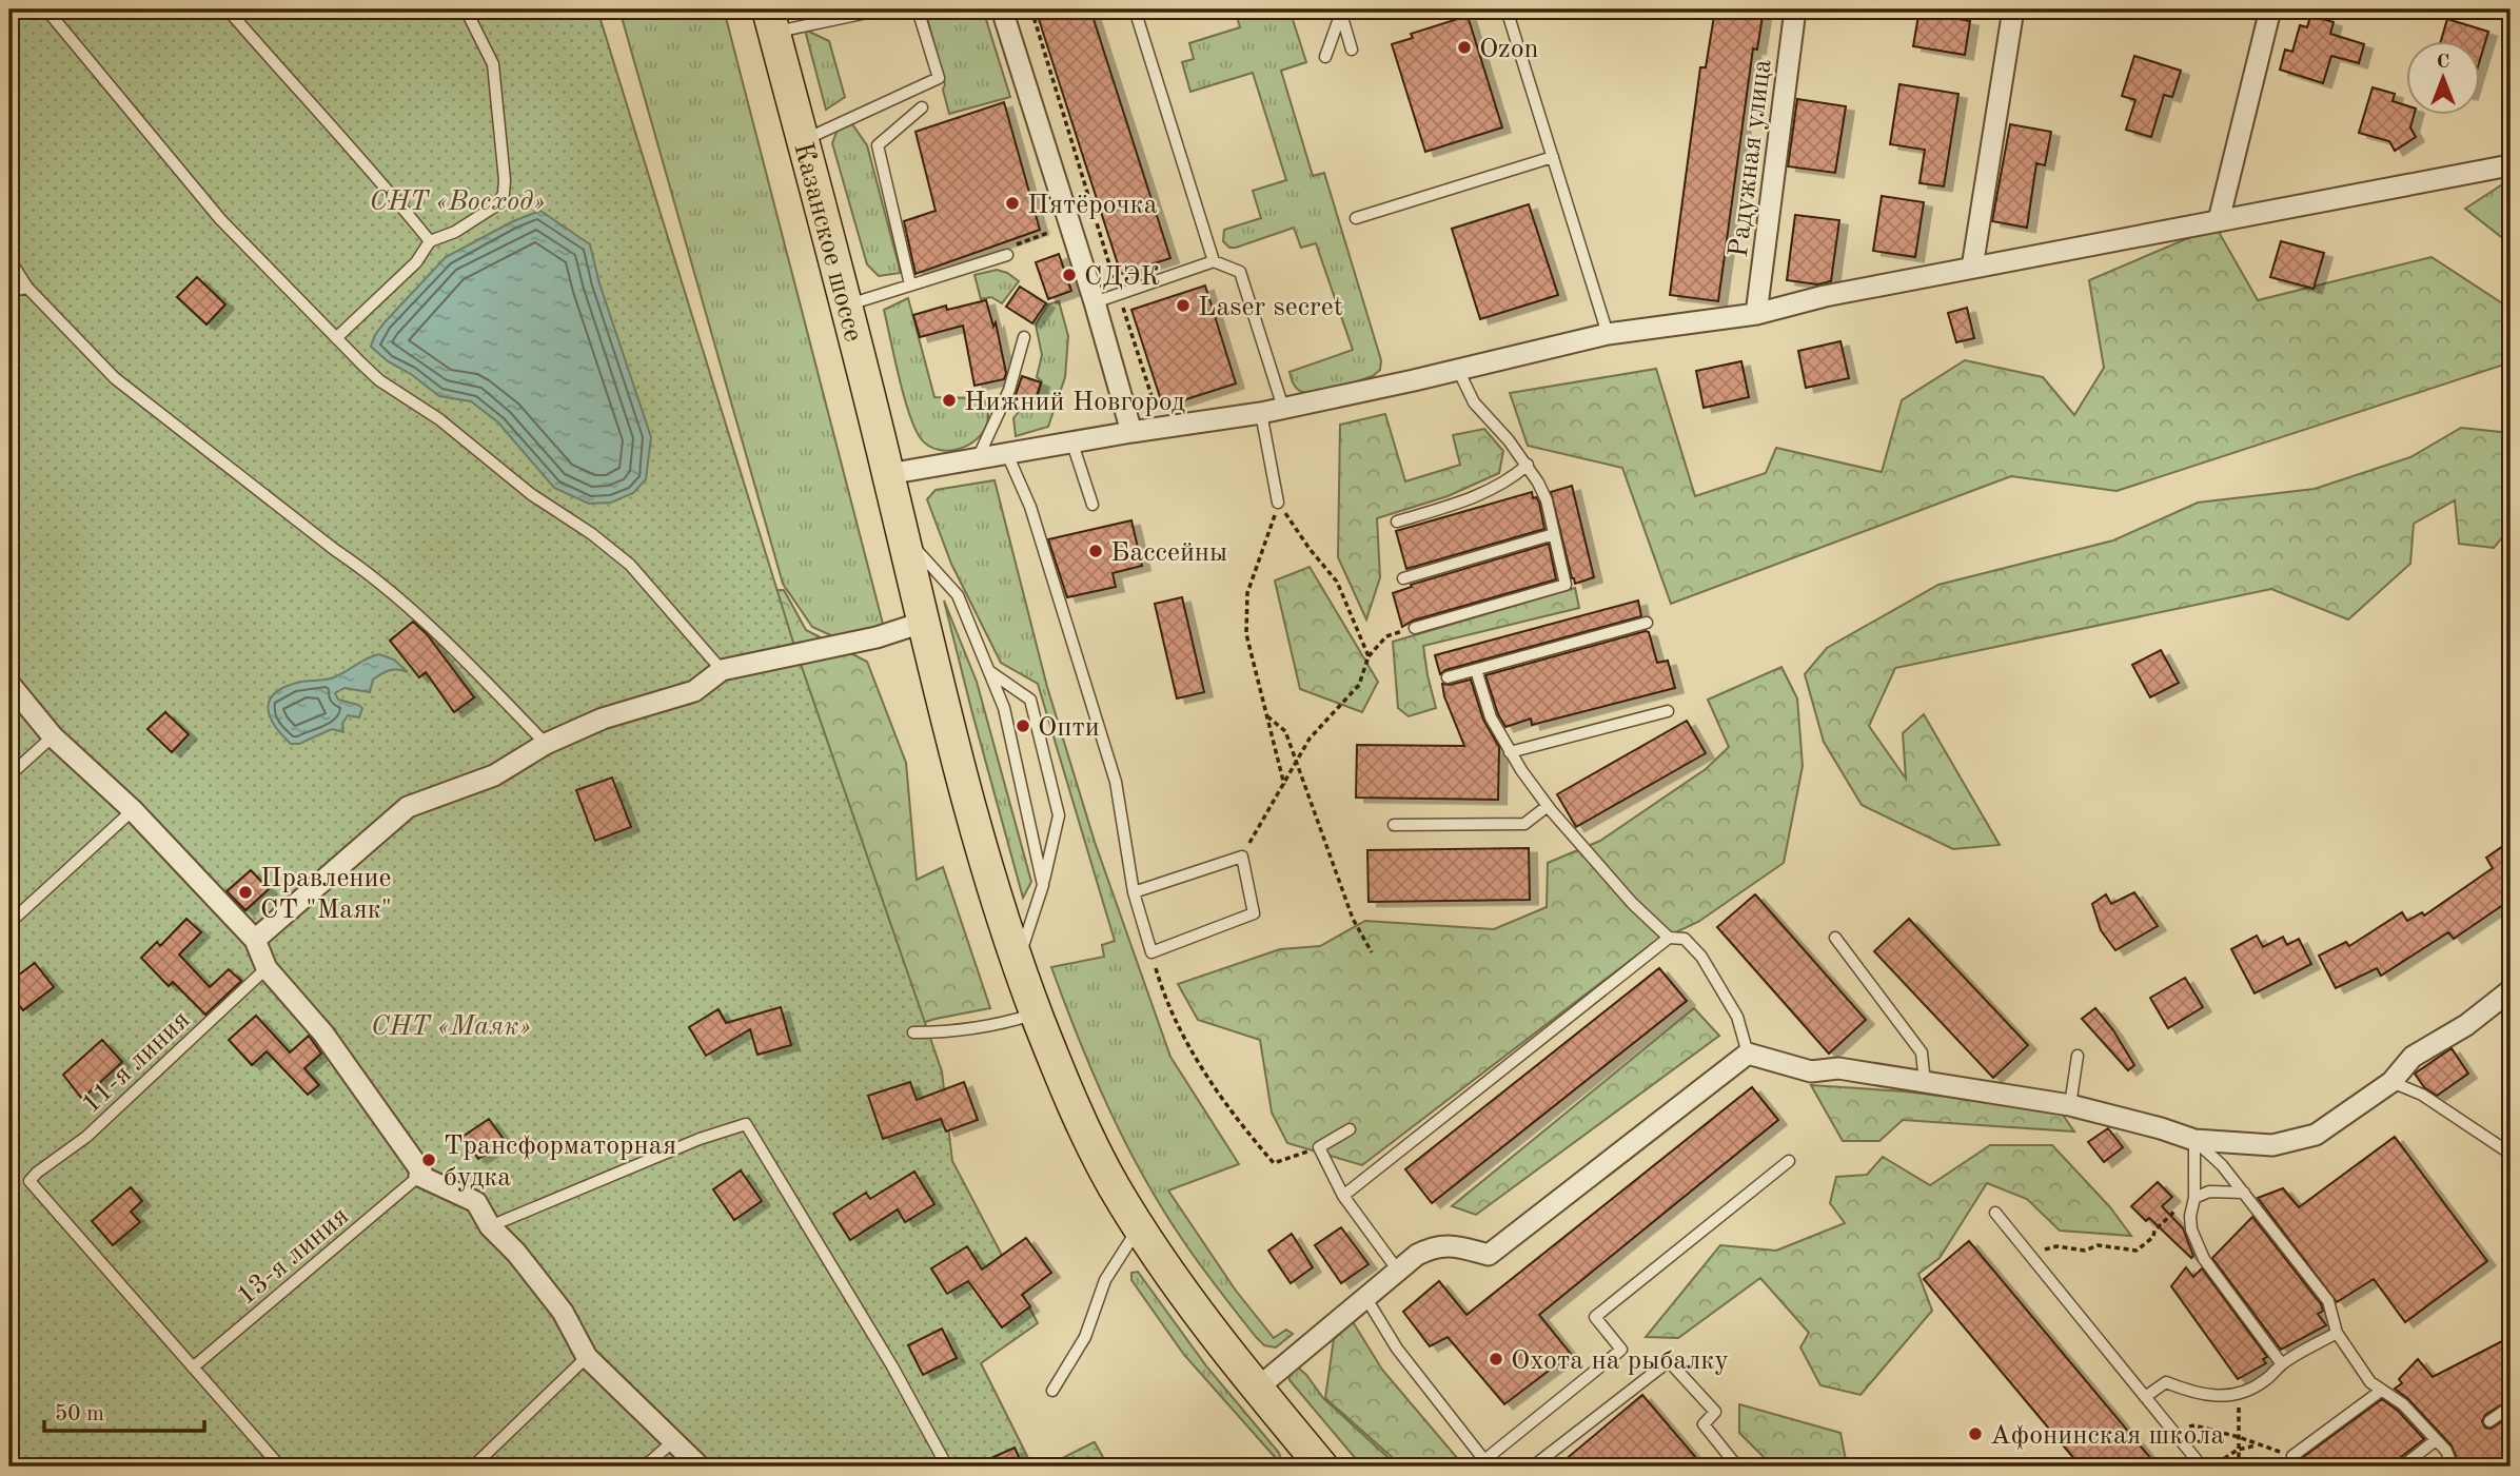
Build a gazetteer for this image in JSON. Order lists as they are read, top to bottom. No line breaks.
{"streets":{"main road":["Казанское шоссе"],"street":["Радужная улица"],"lane":["11-я линия","13-я линия"]},"crossings":[["11-я линия","13-я линия"]],"parks":["СНТ «Восход»","СНТ «Маяк»"],"places":["Ozon","Пятёрочка","СДЭК","Laser secret","Нижний Новгород","Бассейны","Опти","Правление СТ \"Маяк\"","Трансформаторная будка","Охота на рыбалку","Афонинская школа"],"scale_bar":"50 m","north":"top"}
